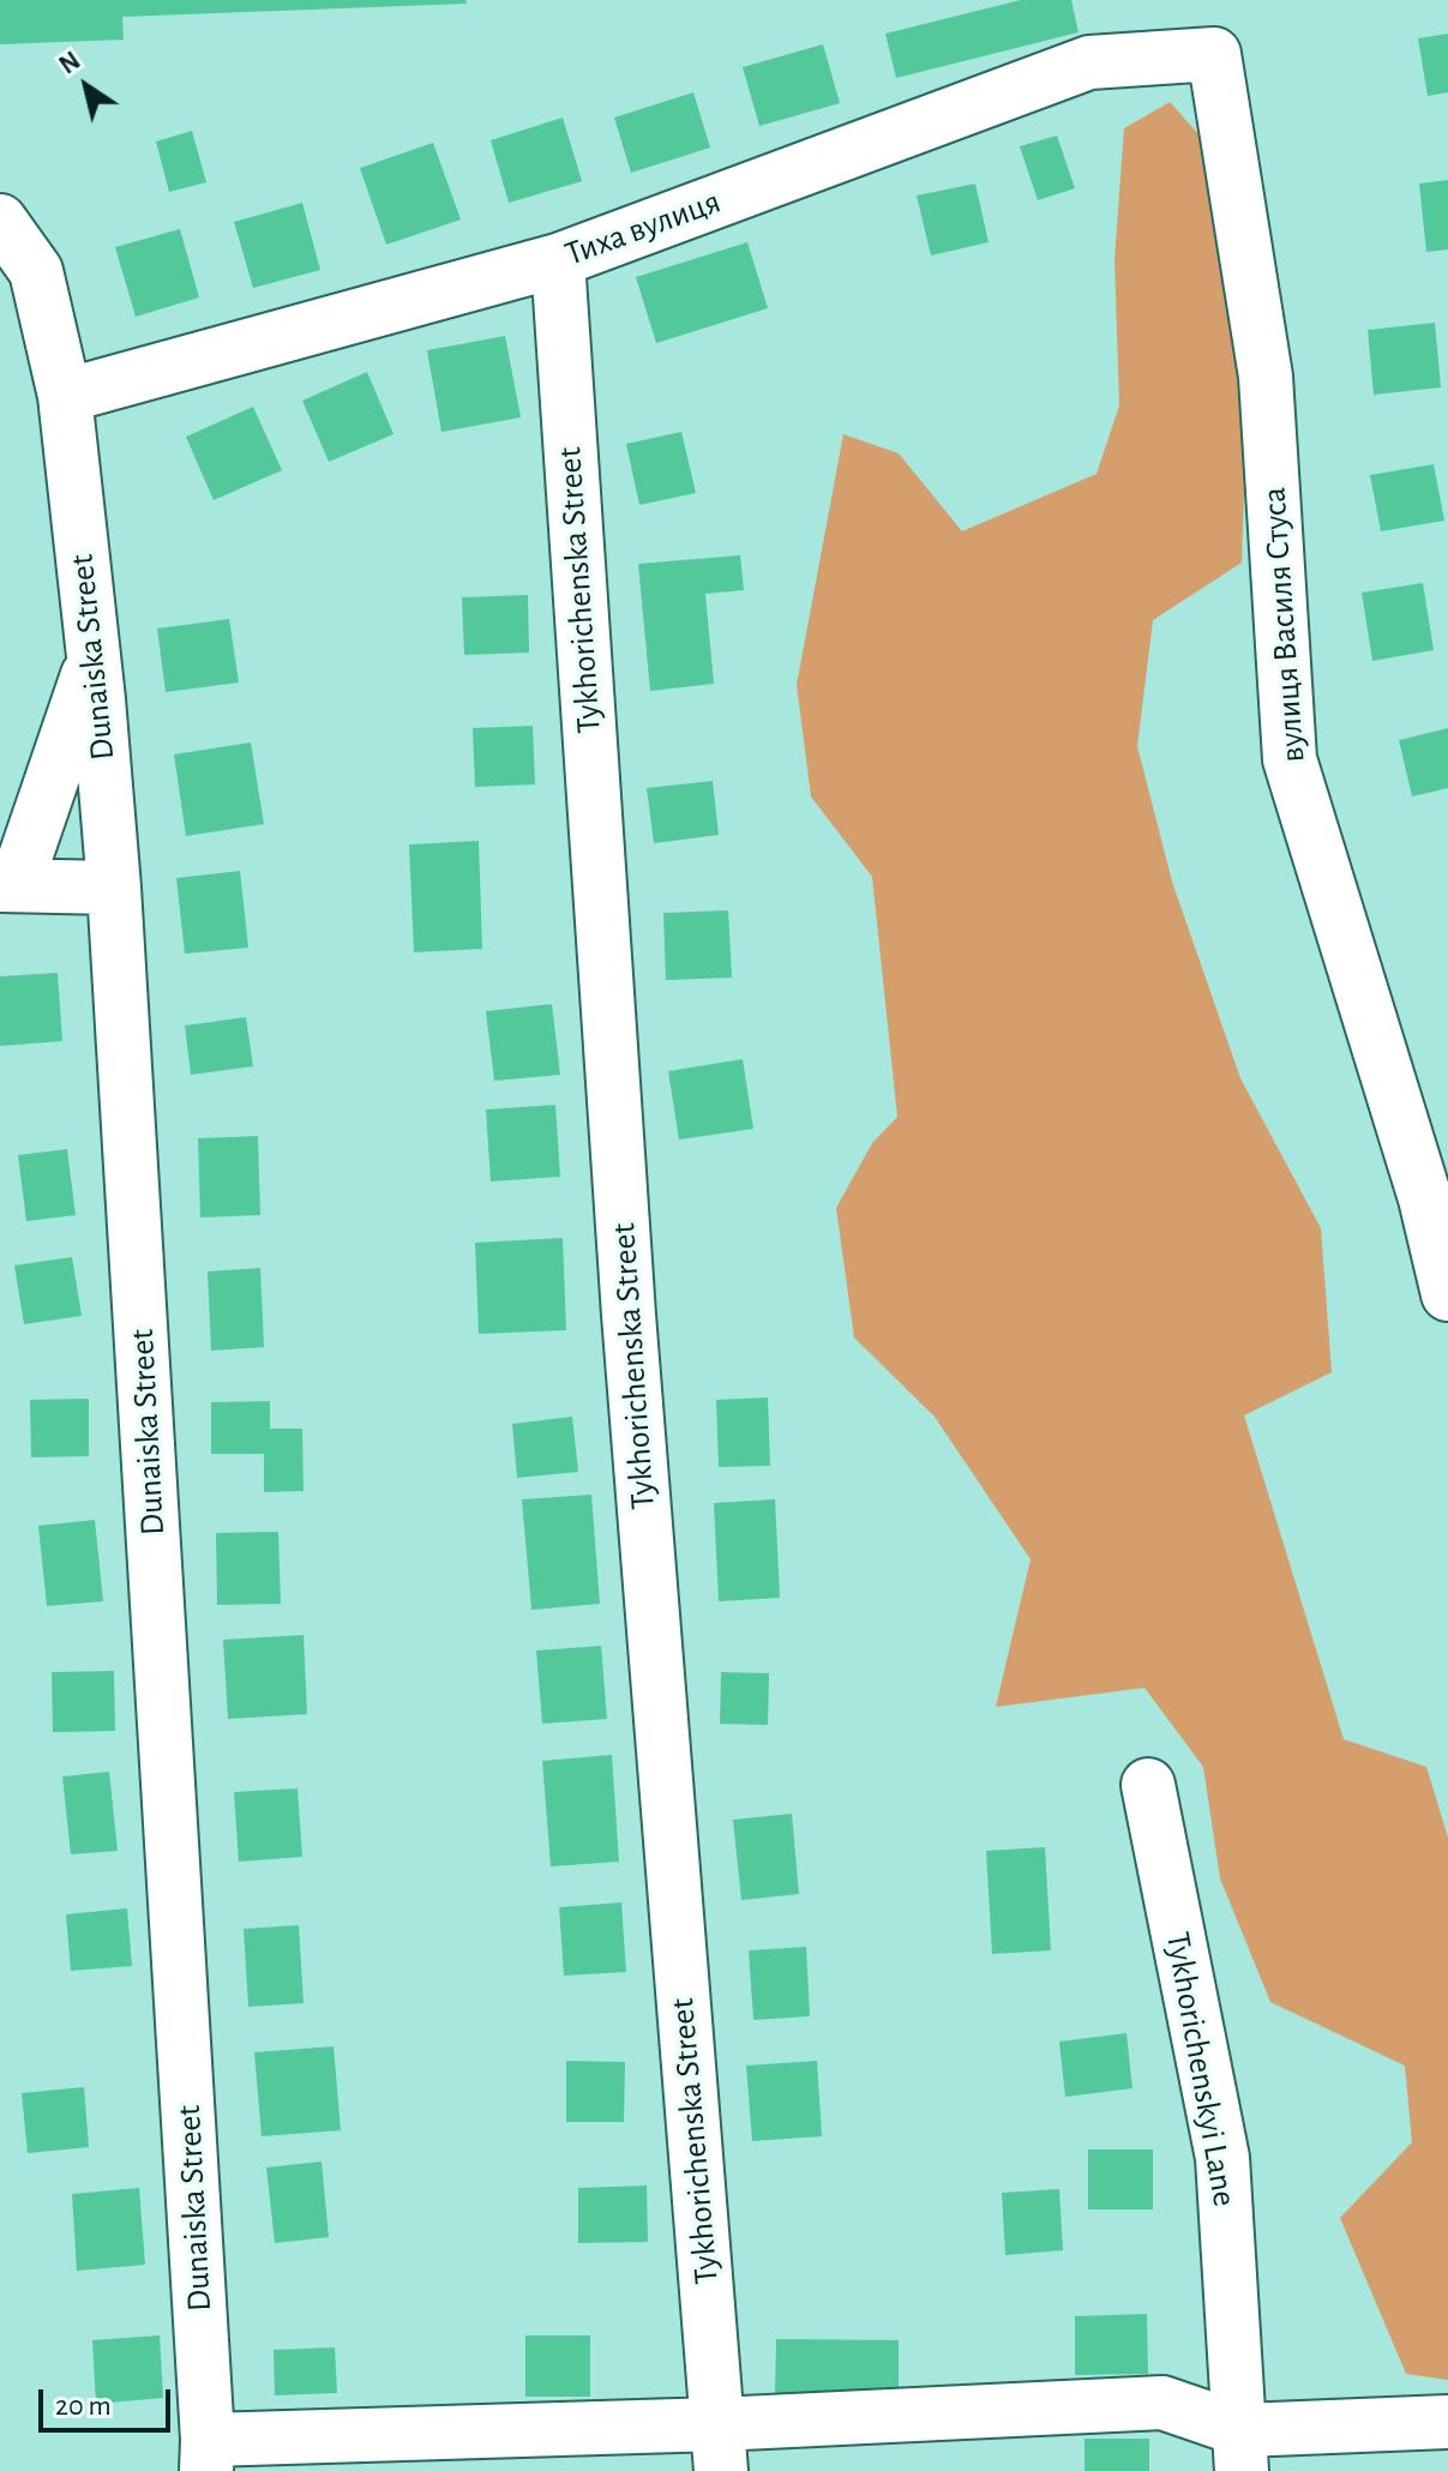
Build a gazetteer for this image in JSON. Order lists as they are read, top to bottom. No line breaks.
{"streets":{"street":["Тиха вулиця","Tykhorichenska Street","вулиця Василя Стуса","Dunaiska Street","Tykhorichenskyi Lane"]},"crossings":[["Тиха вулиця","Tykhorichenska Street"],["Тиха вулиця","вулиця Василя Стуса"],["Тиха вулиця","Dunaiska Street"]],"scale_bar":"20 m","north":"top left"}
